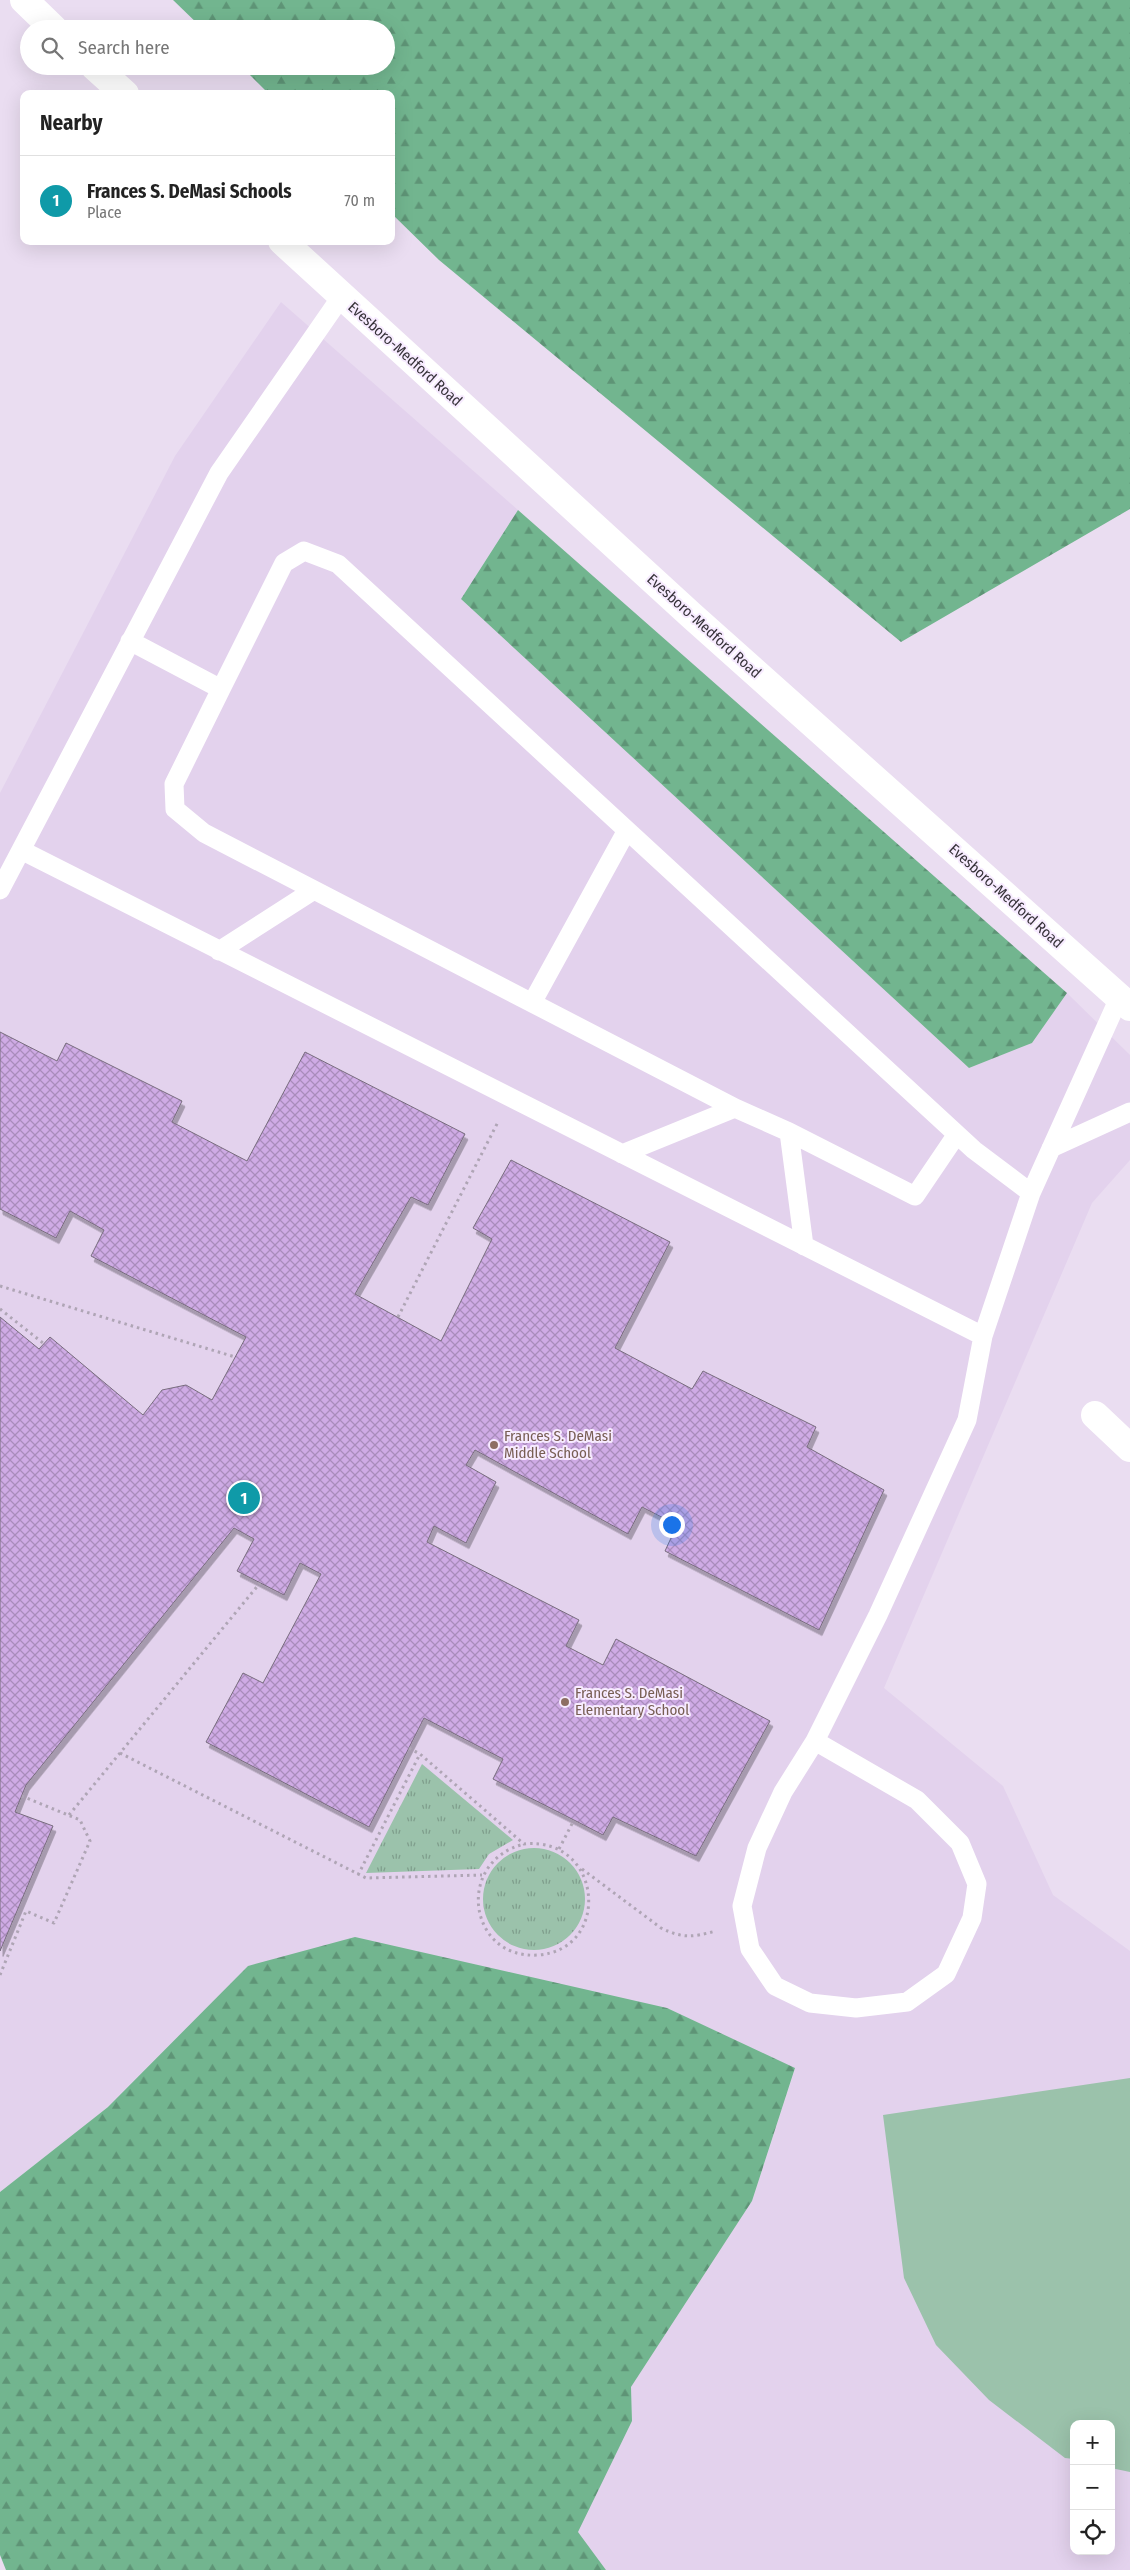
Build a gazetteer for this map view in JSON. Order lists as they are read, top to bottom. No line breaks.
{"streets":{"street":["Evesboro-Medford Road"]},"places":["Frances S. DeMasi Middle School","Frances S. DeMasi Elementary School"],"page":{"search":"Search here","heading":"Nearby","list":[{"mark":"1","name":"Frances S. DeMasi Schools","note":"Place","value":"70 m"}],"pins":"1","map_buttons":["+","−"]}}
